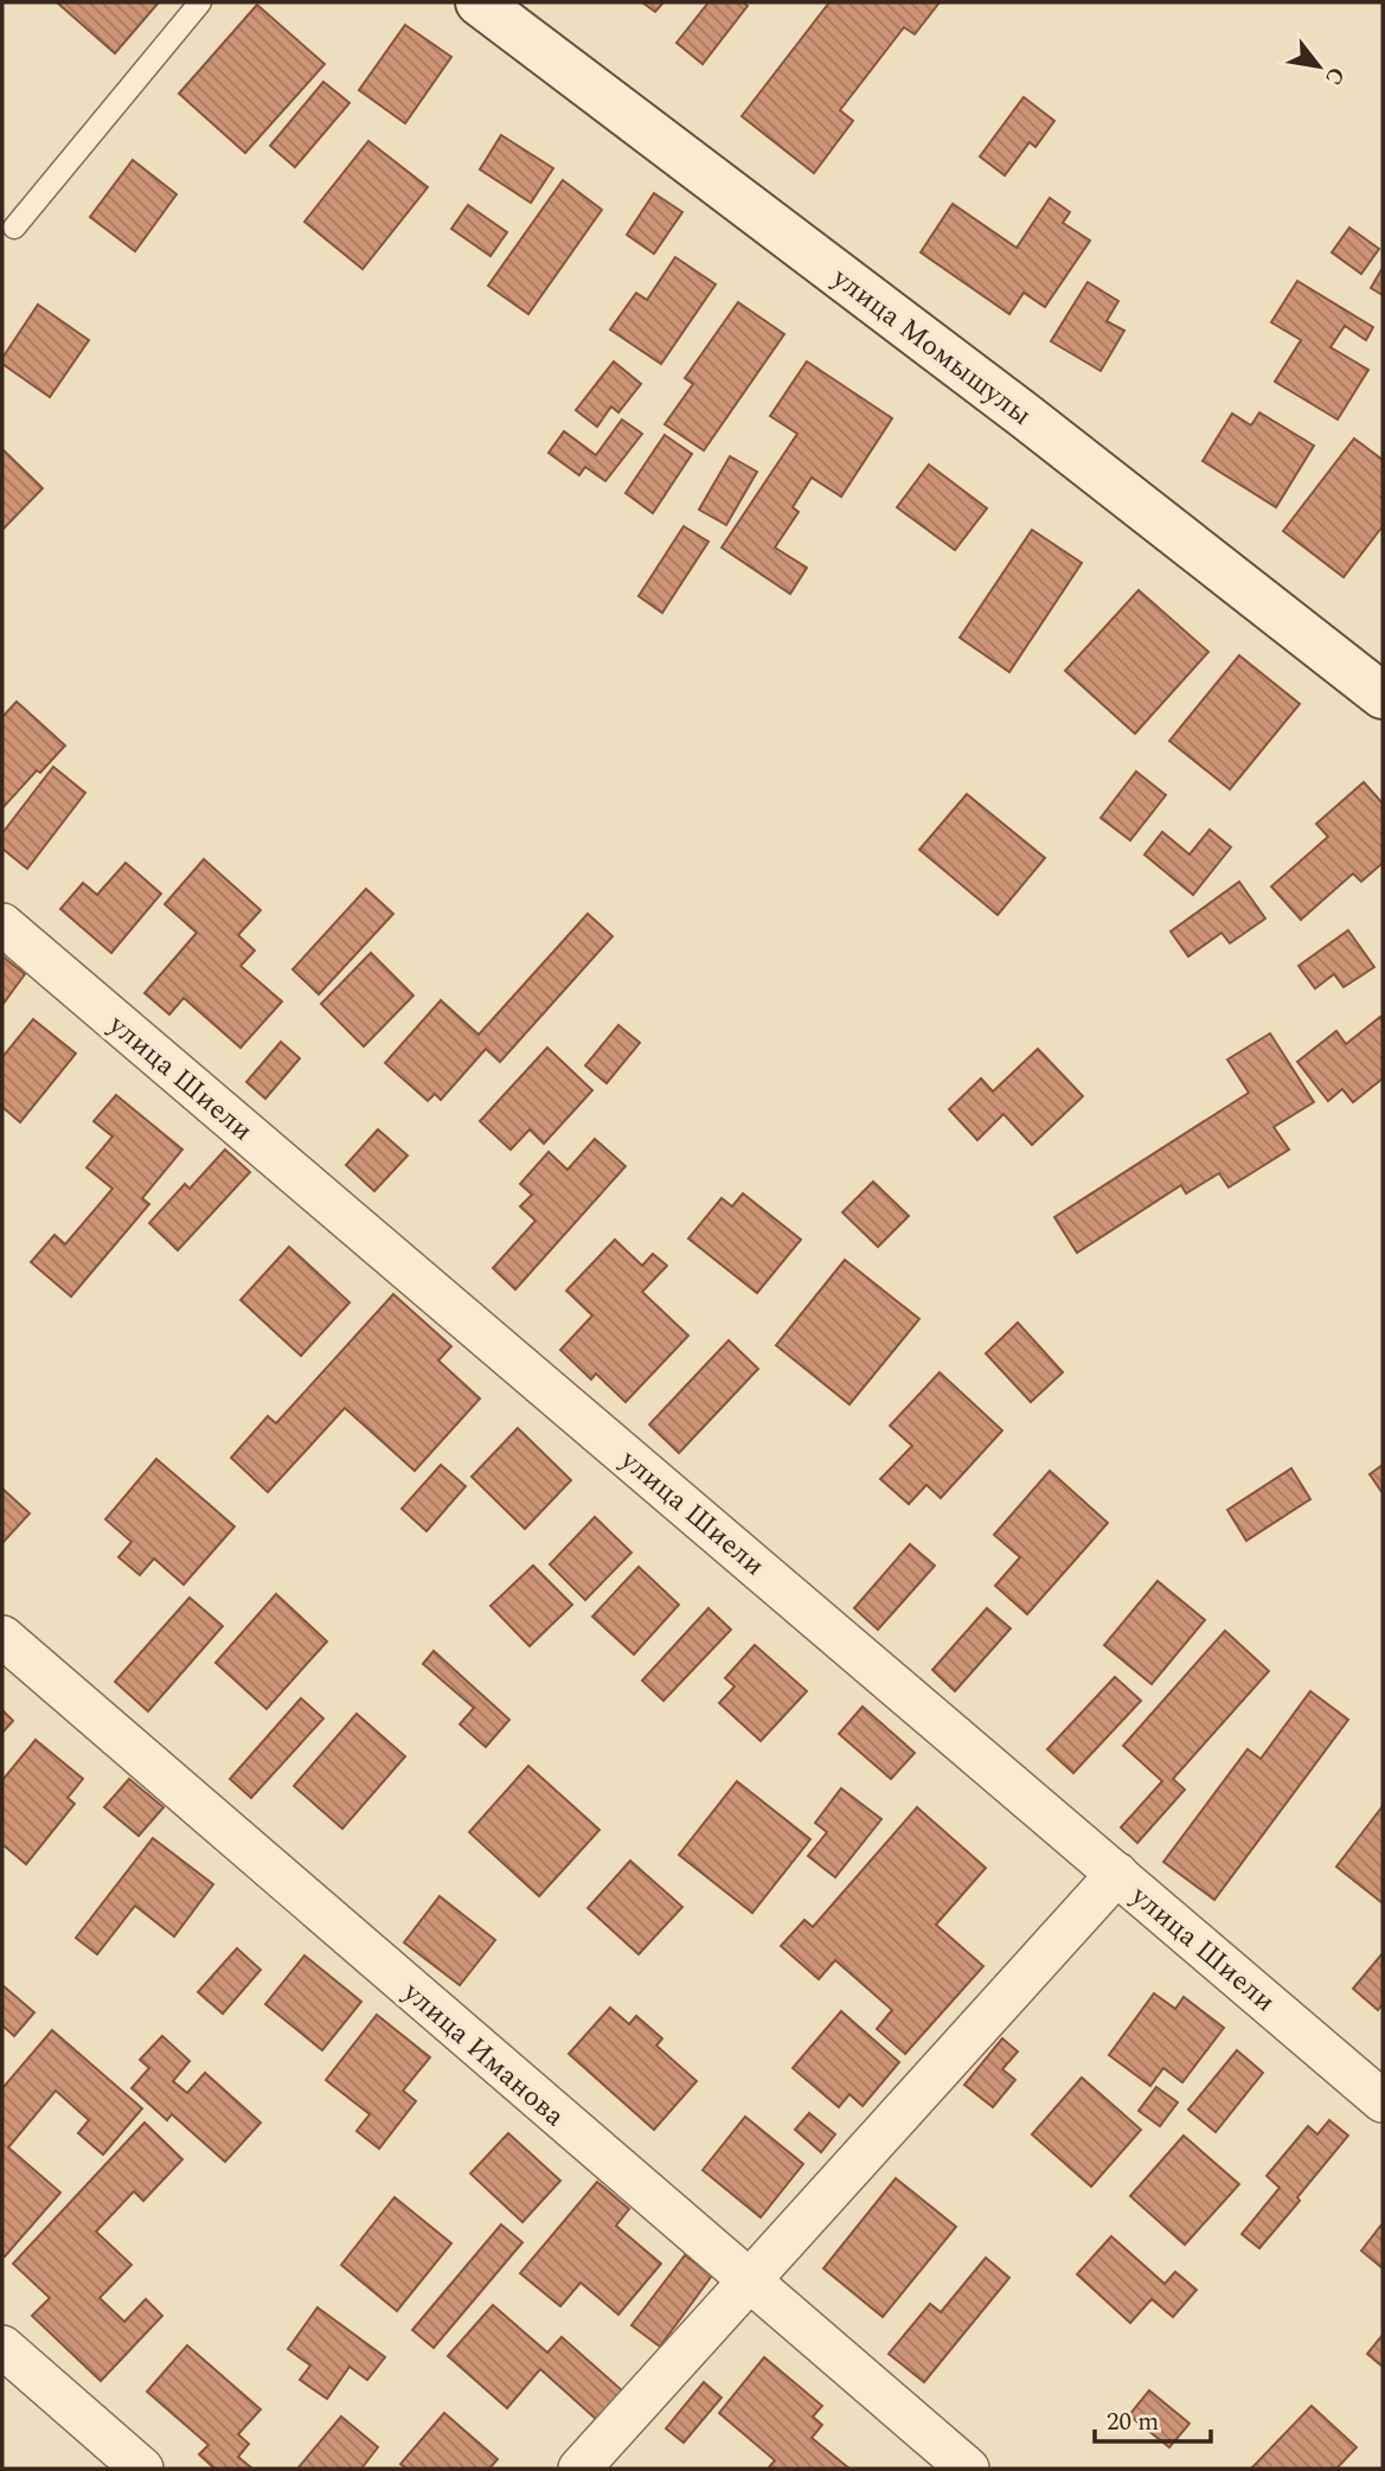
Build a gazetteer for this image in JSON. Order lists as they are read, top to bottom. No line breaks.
{"streets":{"street":["улица Момышулы","улица Шиели","улица Иманова"]},"scale_bar":"20 m","north":"bottom right"}
